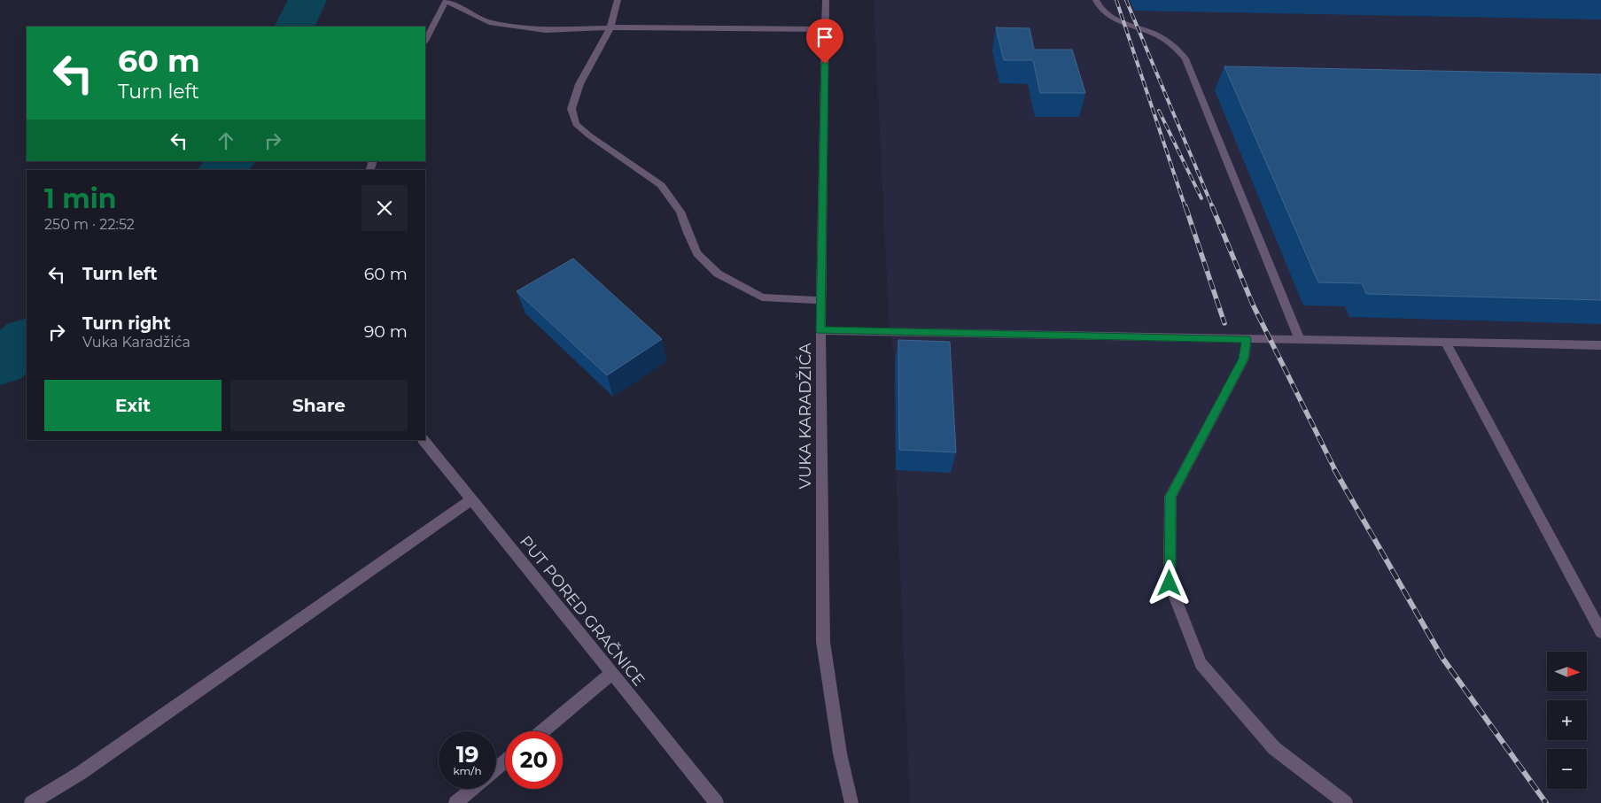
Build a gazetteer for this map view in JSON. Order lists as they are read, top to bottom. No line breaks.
{"streets":{"street":["VUKA KARADŽIĆA","PUT PORED GRAČNICE"]},"north":"right","page":{"turn":["60 m","Turn left"],"heading":["1 min","250 m · 22:52"],"list":[{"name":"Turn left","value":"60 m"},{"name":"Turn right","note":"Vuka Karadžića","value":"90 m"}],"buttons":["Exit","Share"],"map_buttons":["+","−"],"speed":"19 km/h","limit":"20"}}
